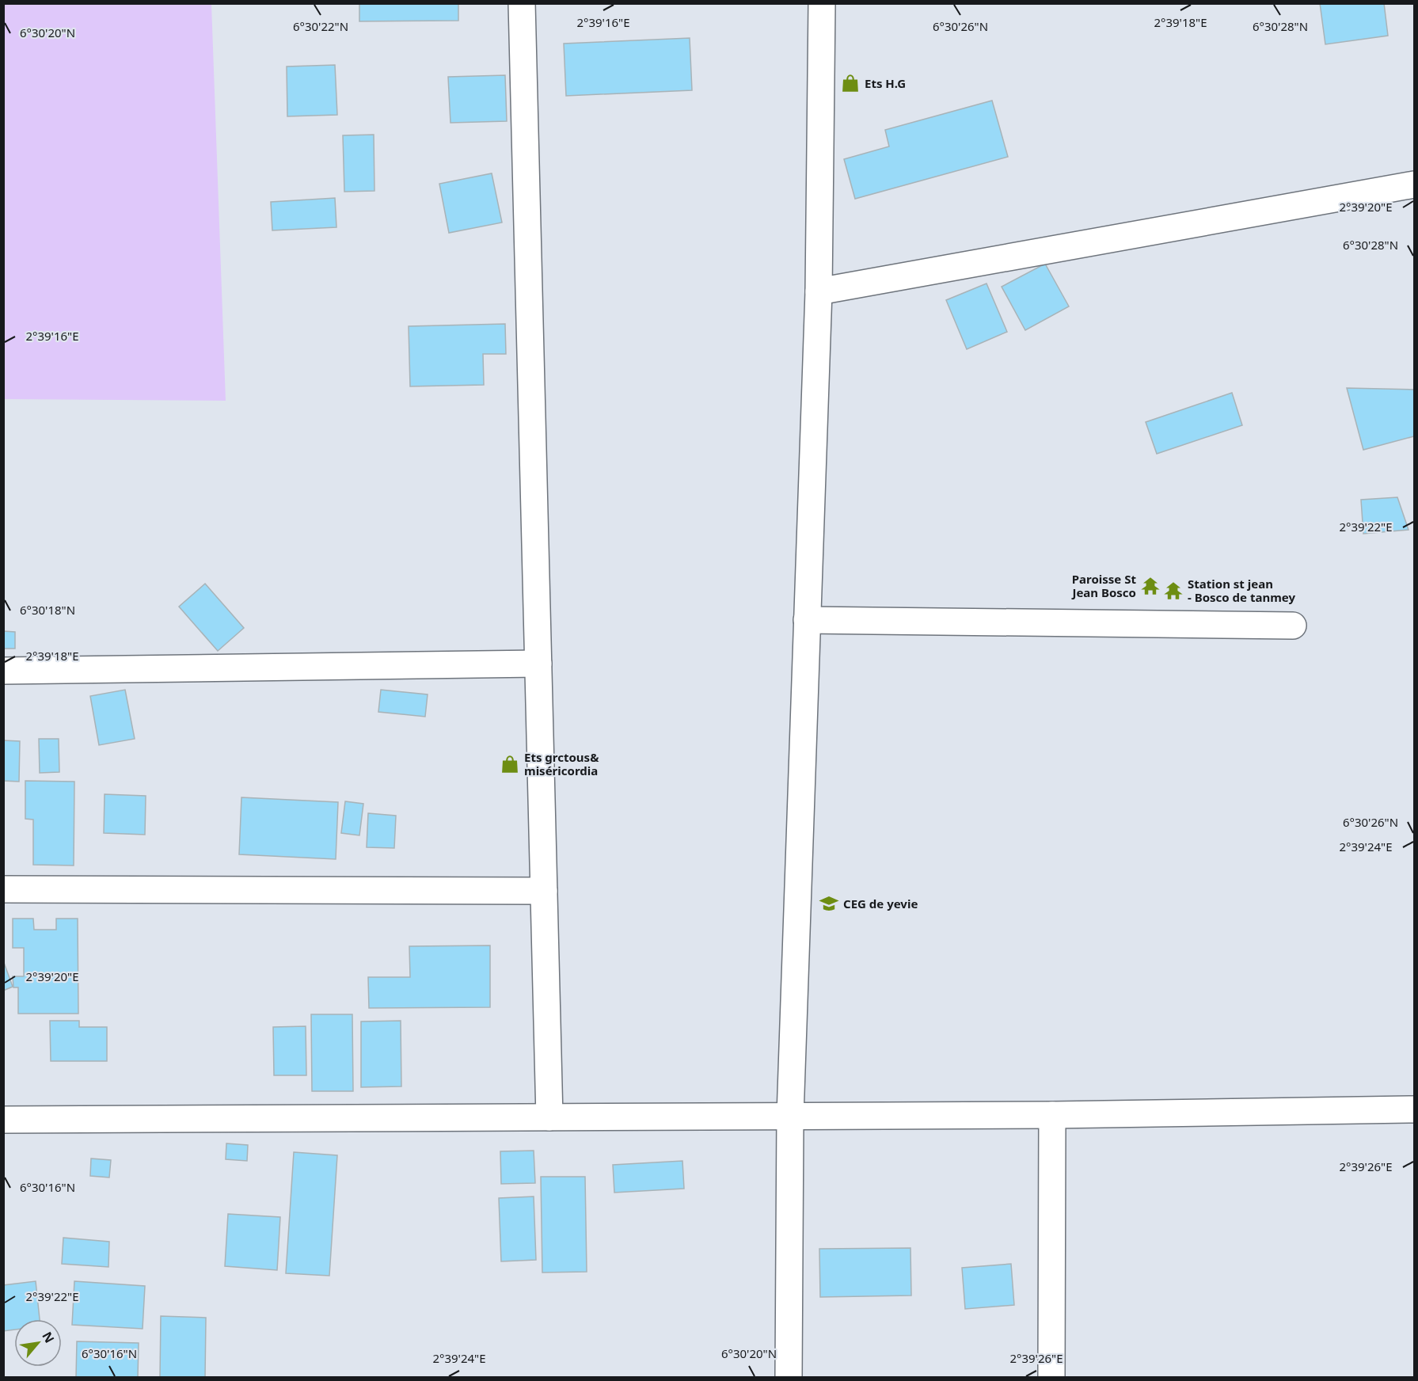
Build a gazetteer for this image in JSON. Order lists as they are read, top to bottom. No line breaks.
{"places":{"shop":["Ets H.G","Ets grctous& miséricordia"],"temple":["Paroisse St Jean Bosco","Station st jean - Bosco de tanmey"],"school or university":["CEG de yevie"]},"north":"top right","coordinates":["2°39'16\"E","2°39'18\"E","6°30'22\"N","6°30'26\"N","6°30'28\"N","6°30'20\"N","2°39'20\"E","2°39'22\"E","6°30'18\"N","2°39'24\"E","2°39'26\"E","6°30'16\"N"]}
